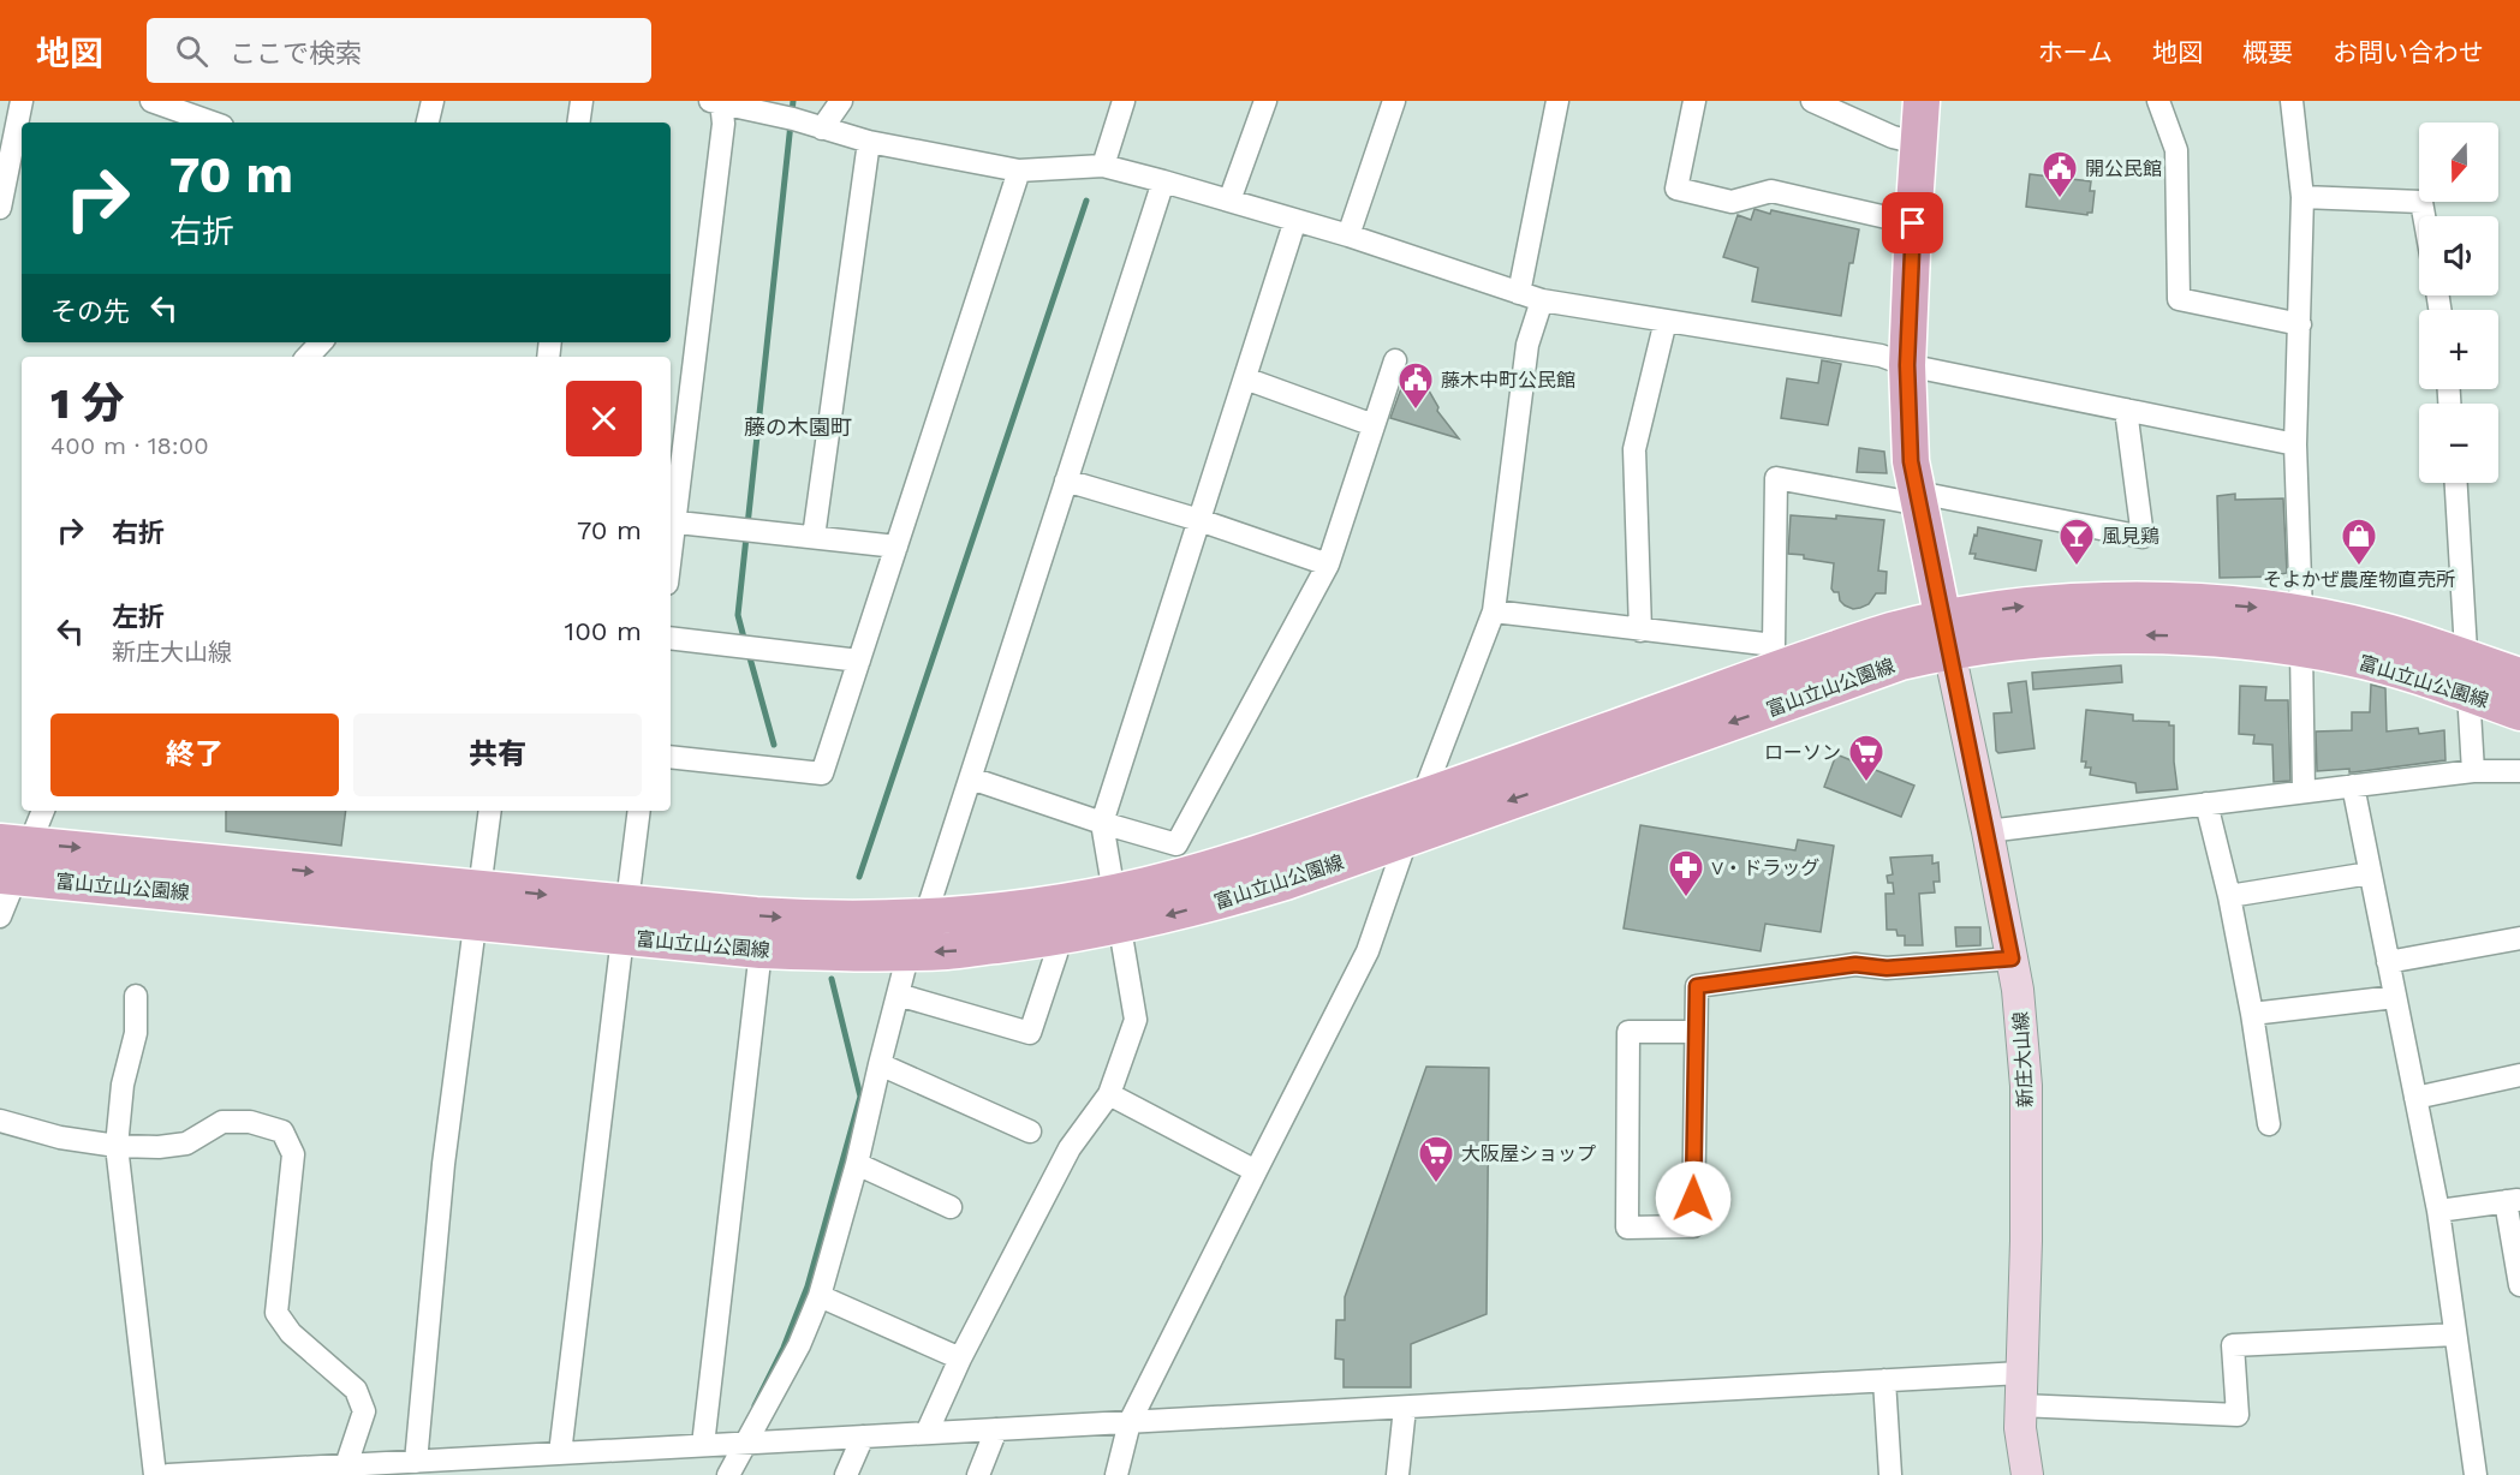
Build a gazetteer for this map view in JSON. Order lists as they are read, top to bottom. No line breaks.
{"streets":{"main road":["富山立山公園線","新庄大山線"]},"crossings":[["富山立山公園線","新庄大山線"]],"districts":["藤の木園町"],"places":{"public building":["開公民館","藤木中町公民館"],"bar":["風見鶏"],"shop":["そよかぜ農産物直売所"],"supermarket":["ローソン","大阪屋ショップ"],"pharmacy":["V・ドラッグ"]},"north":"bottom","page":{"header":"地図","search":"ここで検索","nav":["ホーム","地図","概要","お問い合わせ"],"map_buttons":["+","−"],"turn":["70 m","右折"],"then":"その先","heading":["1 分","400 m · 18:00"],"list":[{"name":"右折","value":"70 m"},{"name":"左折","note":"新庄大山線","value":"100 m"}],"buttons":["終了","共有"]}}
